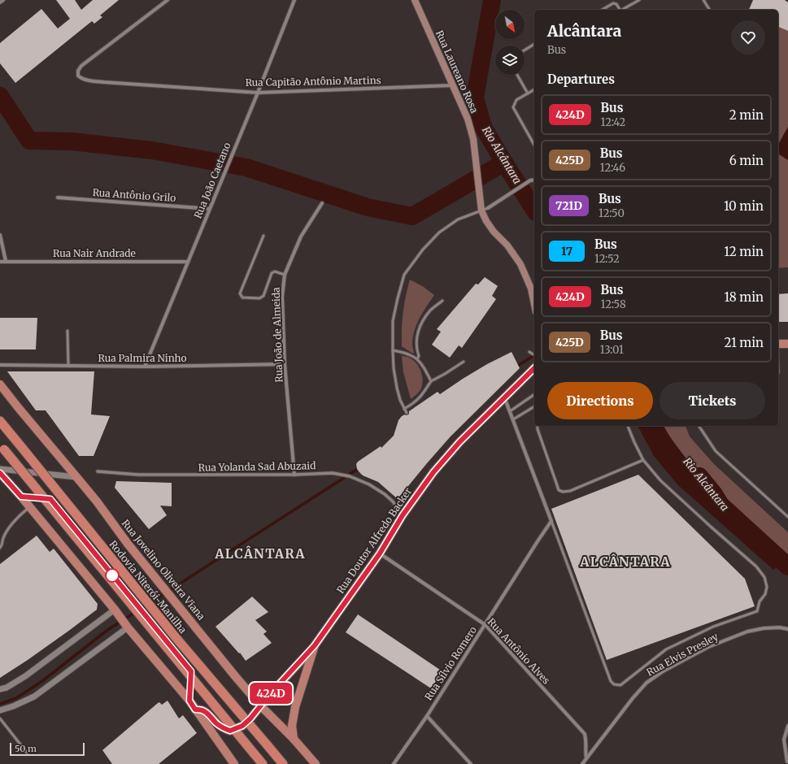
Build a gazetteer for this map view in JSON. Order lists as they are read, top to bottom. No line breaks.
{"streets":{"highway":["Rodovia Niterói-Manilha"],"main road":["Rua Laureano Rosa","Rua Doutor Alfredo Backer","Rua Jovelino Oliveira Viana"],"street":["Rua Capitão Antônio Martins","Rua João Caetano","Rua Antônio Grilo","Rua Nair Andrade","Rua João de Almeida","Rua Palmira Ninho","Rua Yolanda Sad Abuzaid","Rua Antônio Alves","Rua Elvis Presley","Rua Sílvio Romero"]},"crossings":[["Rua Laureano Rosa","Rua Capitão Antônio Martins"],["Rua Capitão Antônio Martins","Rua João Caetano"],["Rua João Caetano","Rua Antônio Grilo"],["Rua João Caetano","Rua Nair Andrade"],["Rua João Caetano","Rua Palmira Ninho"],["Rua João de Almeida","Rua Palmira Ninho"],["Rua João de Almeida","Rua Yolanda Sad Abuzaid"],["Rua Yolanda Sad Abuzaid","Rua Doutor Alfredo Backer"],["Rua Doutor Alfredo Backer","Rua Jovelino Oliveira Viana"],["Rua Doutor Alfredo Backer","Rua Antônio Alves"],["Rua Antônio Alves","Rua Elvis Presley"],["Rua Antônio Alves","Rua Sílvio Romero"]],"districts":["ALCÂNTARA","ALCÂNTARA"],"water":["Rio Alcântara"],"lines":["bus line 424D"],"scale_bar":"50 m","north":"bottom right","page":{"on_map":"424D","heading":[["Alcântara","Bus"],"Departures"],"list":[{"mark":"424D","name":"Bus","note":"12:42","value":"2 min"},{"mark":"425D","name":"Bus","note":"12:46","value":"6 min"},{"mark":"721D","name":"Bus","note":"12:50","value":"10 min"},{"mark":"17","name":"Bus","note":"12:52","value":"12 min"},{"mark":"424D","name":"Bus","note":"12:58","value":"18 min"},{"mark":"425D","name":"Bus","note":"13:01","value":"21 min"}],"buttons":["Directions","Tickets"],"scale":"50 m"}}
